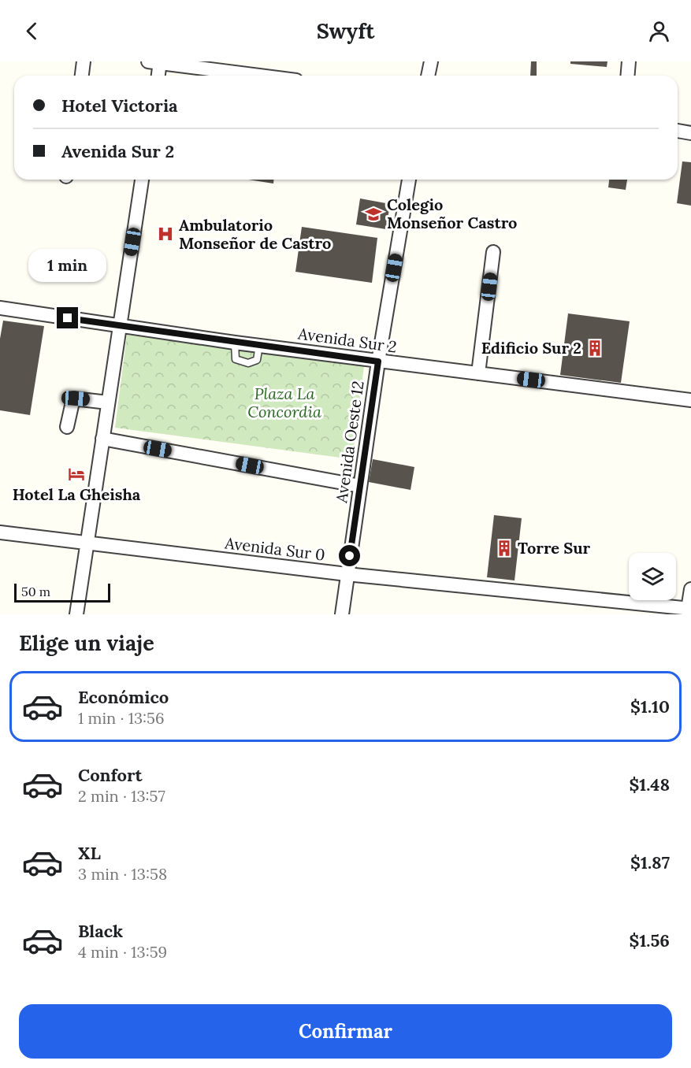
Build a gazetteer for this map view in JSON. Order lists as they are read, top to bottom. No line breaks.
{"streets":{"street":["Avenida Sur 2","Avenida Oeste 12","Avenida Sur 0"]},"crossings":[["Avenida Sur 2","Avenida Oeste 12"],["Avenida Oeste 12","Avenida Sur 0"]],"parks":["Plaza La Concordia"],"places":{"school or university":["Colegio Monseñor Castro"],"hospital":["Ambulatorio Monseñor de Castro"],"building":["Edificio Sur 2","Torre Sur"],"hotel":["Hotel La Gheisha"]},"scale_bar":"50 m","page":{"header":"Swyft","banner":["Hotel Victoria","Avenida Sur 2"],"bubble":"1 min","scale":"50 m","heading":"Elige un viaje","list":[{"name":"Económico","note":"1 min · 13:56","value":"$1.10"},{"name":"Confort","note":"2 min · 13:57","value":"$1.48"},{"name":"XL","note":"3 min · 13:58","value":"$1.87"},{"name":"Black","note":"4 min · 13:59","value":"$1.56"}],"buttons":"Confirmar"}}
